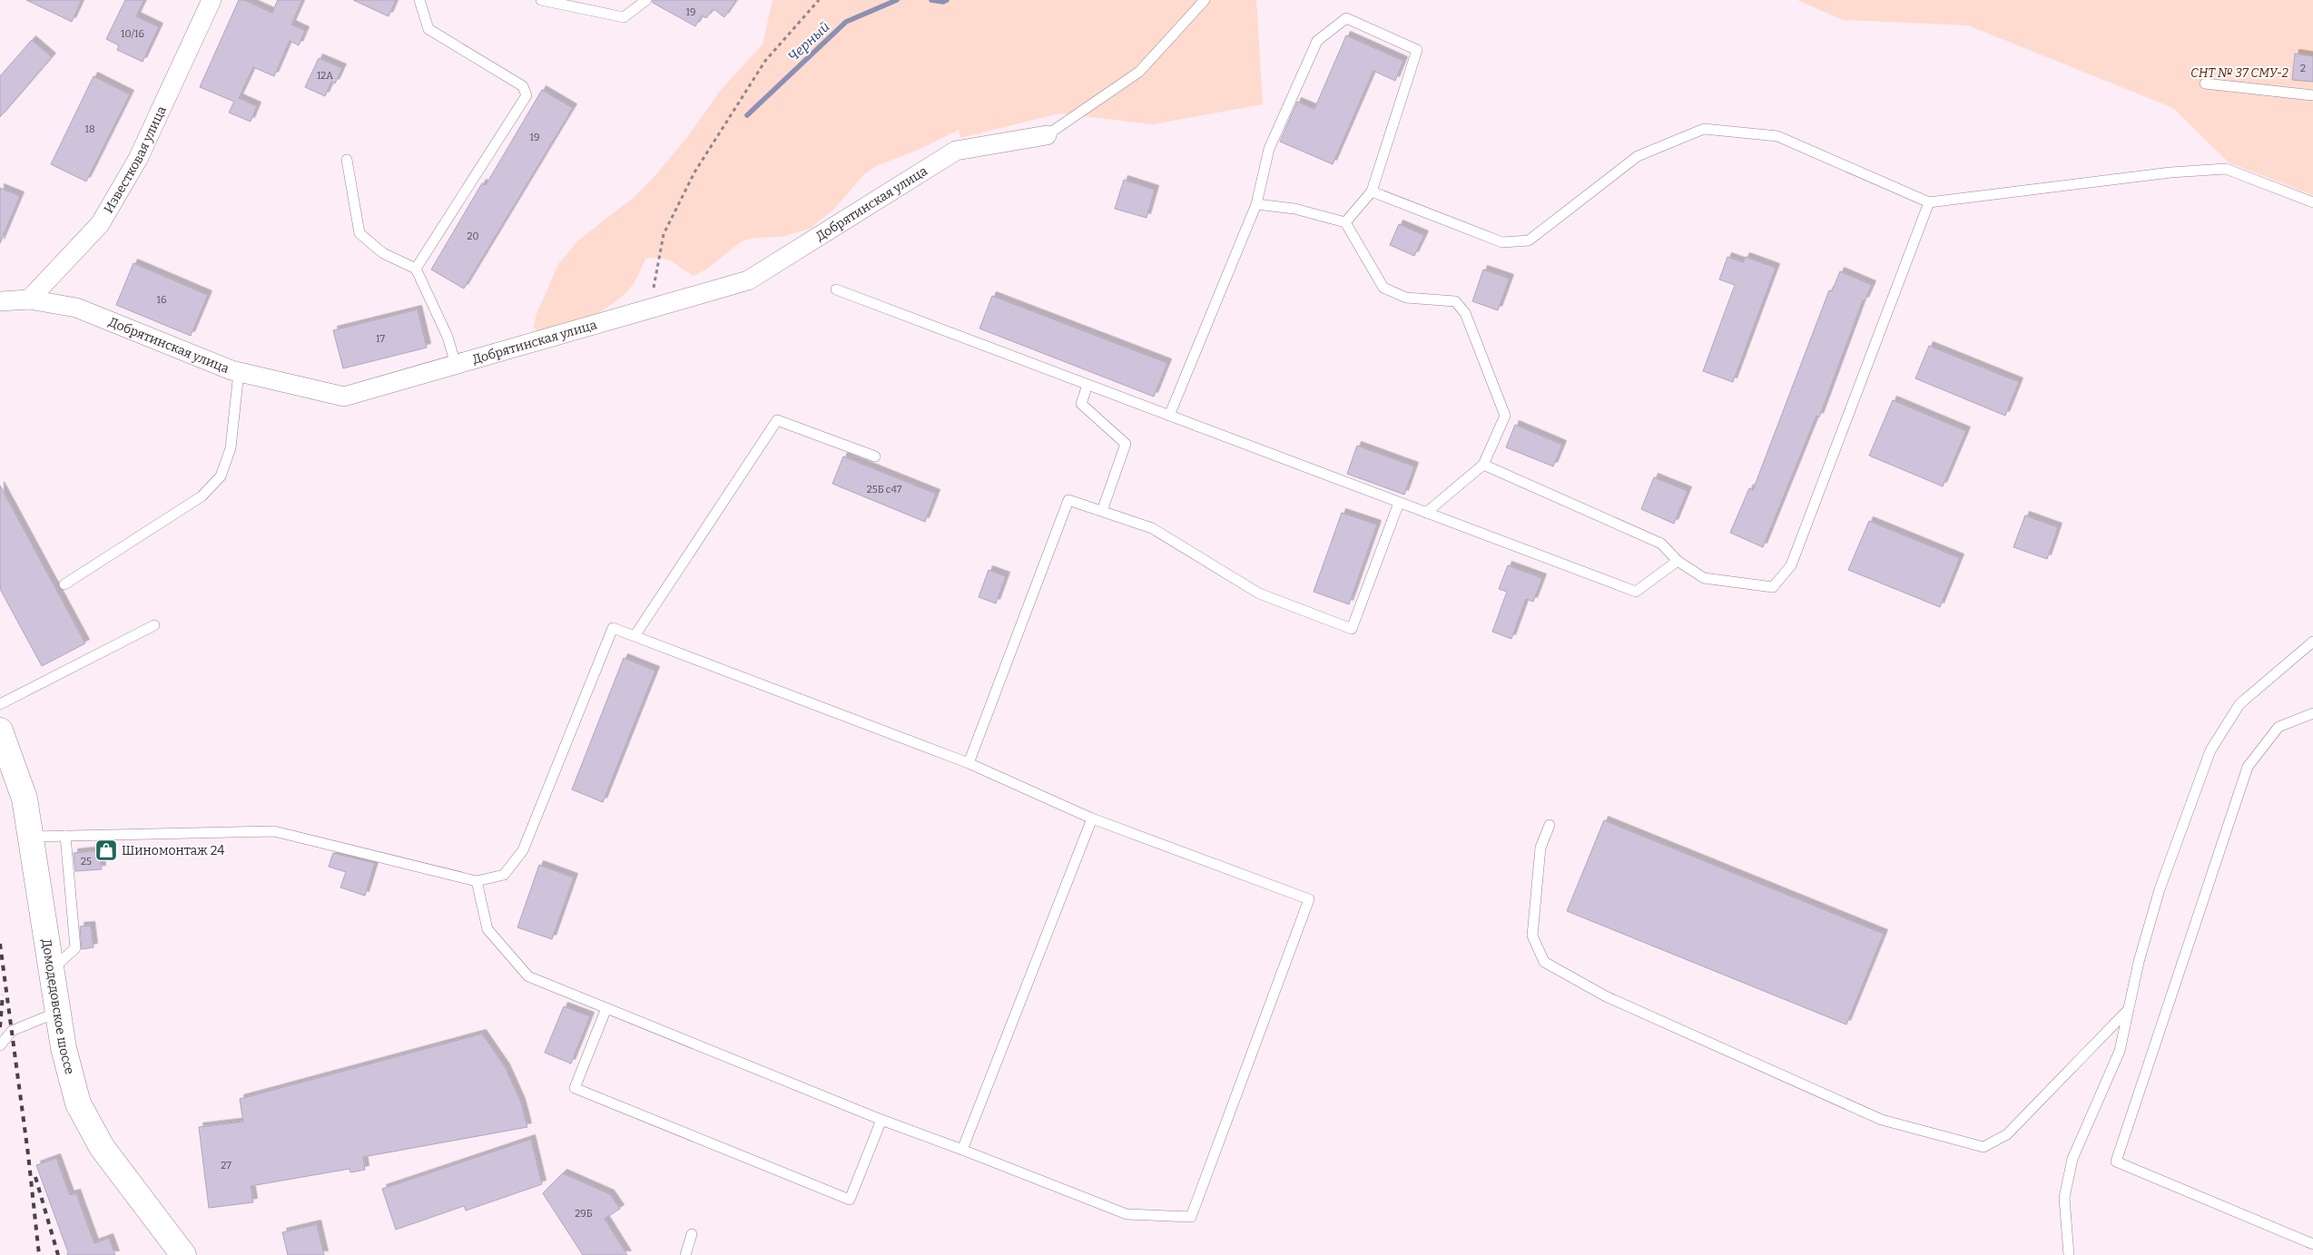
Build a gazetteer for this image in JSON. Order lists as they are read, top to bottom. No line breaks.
{"streets":{"main road":["Домодедовское шоссе"],"street":["Известковая улица","Добрятинская улица"]},"crossings":[["Известковая улица","Добрятинская улица"]],"water":["Черный"],"parks":["СНТ № 37 СМУ-2"],"places":{"shop":["Шиномонтаж 24"]},"house_numbers":["19","10/16","2","12А","18","19","20","16","17","25Б с47","25","27","29Б"]}
